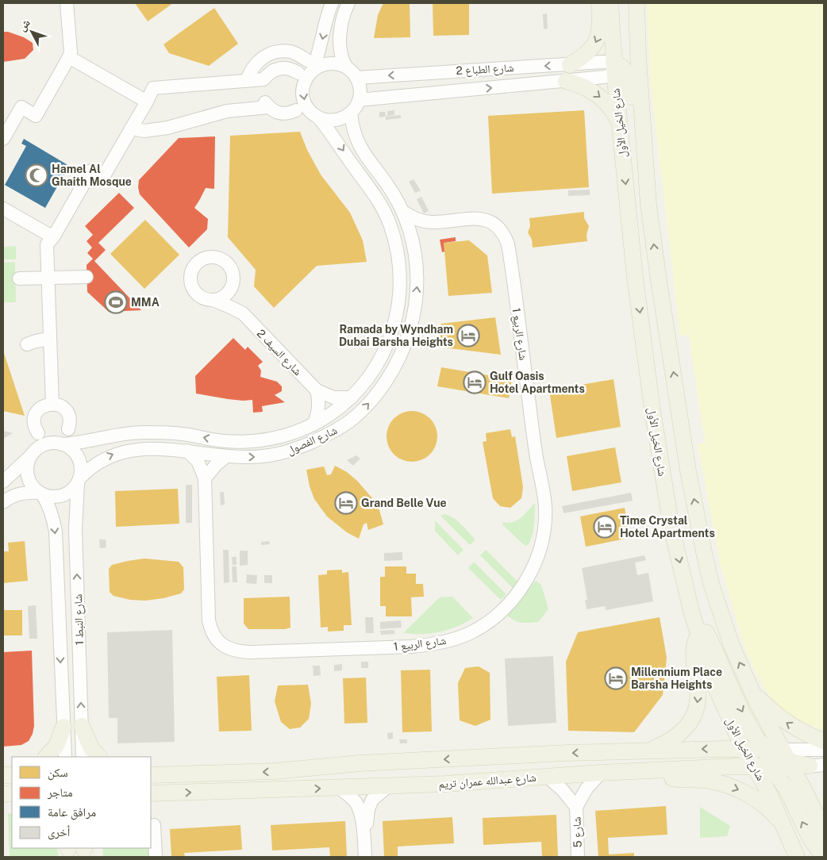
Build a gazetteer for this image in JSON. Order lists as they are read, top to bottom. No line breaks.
{"streets":{"main road":["شارع الخيل الأول","شارع عبدالله عمران تريم"],"street":["شارع الطباع 2","شارع الربيع 1","شارع السيف 2","شارع الفصول","شارع النبط 1","شارع 5"]},"crossings":[["شارع الطباع 2","شارع الخيل الأول"],["شارع الطباع 2","شارع الفصول"],["شارع الخيل الأول","شارع عبدالله عمران تريم"],["شارع الربيع 1","شارع الفصول"],["شارع السيف 2","شارع الفصول"],["شارع الفصول","شارع النبط 1"],["شارع عبدالله عمران تريم","شارع 5"]],"places":{"mosque":["Hamel Al Ghaith Mosque"],"sports":["MMA"],"hotel":["Ramada by Wyndham Dubai Barsha Heights","Gulf Oasis Hotel Apartments","Grand Belle Vue","Time Crystal Hotel Apartments","Millennium Place Barsha Heights"]},"legend":["سكن","متاجر","مرافق عامة","أخرى"],"north":"top left"}
